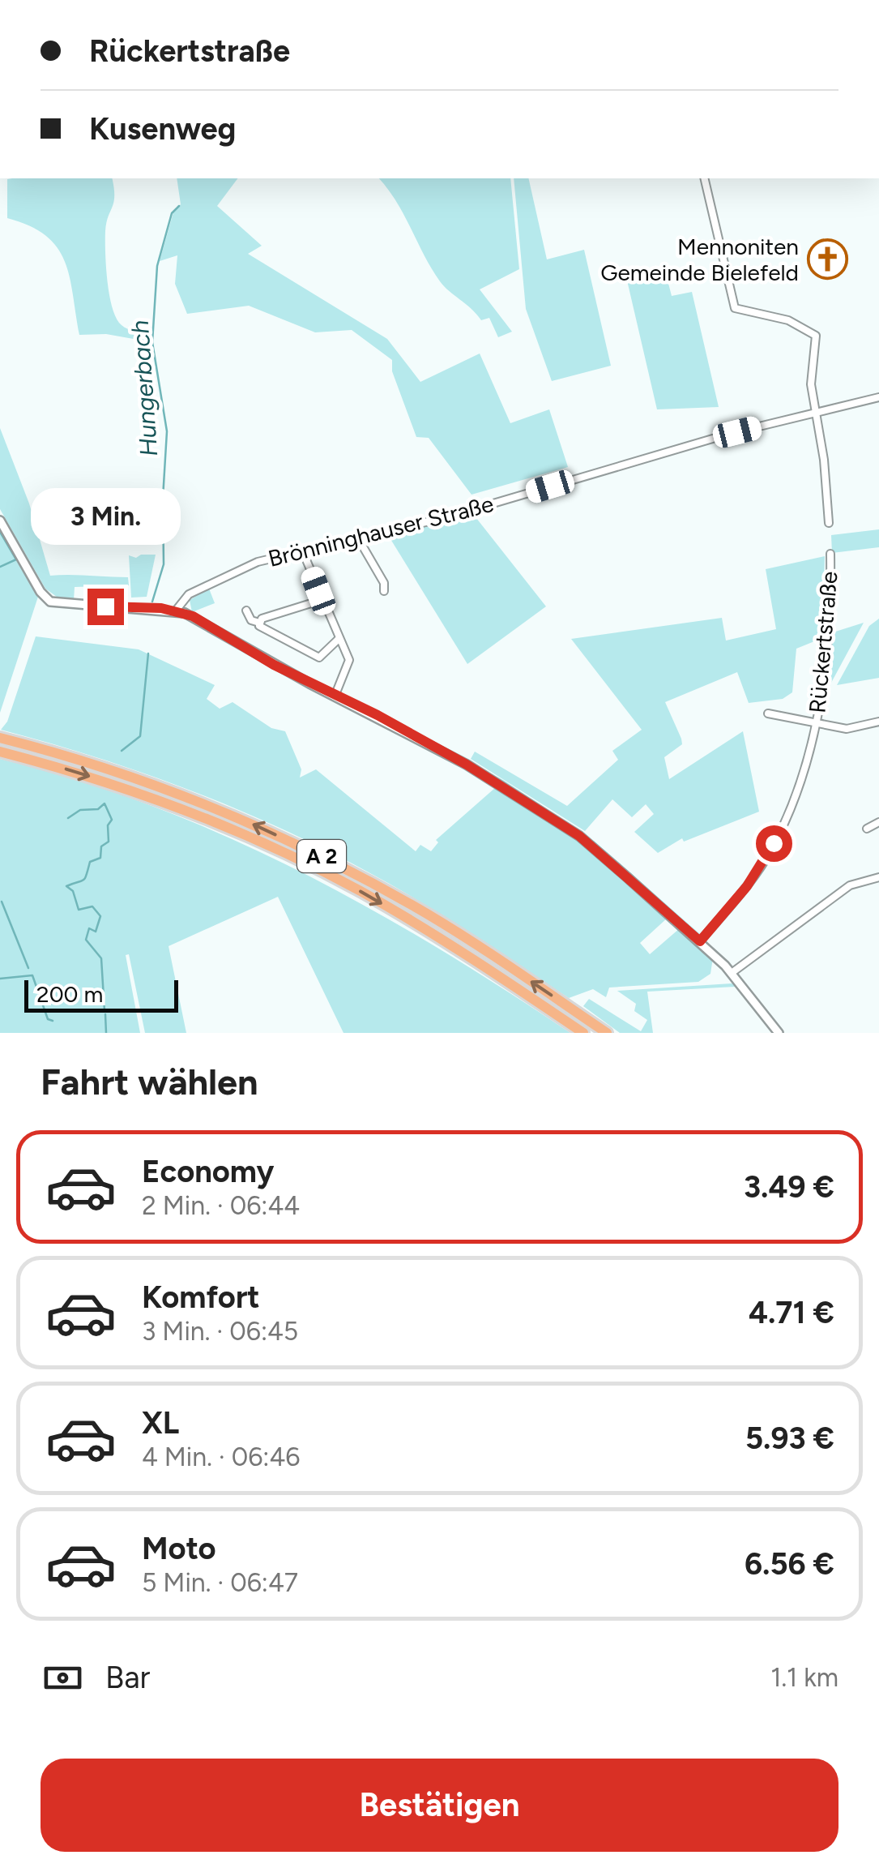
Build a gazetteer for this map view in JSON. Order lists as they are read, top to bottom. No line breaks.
{"streets":{"highway":["A 2"],"street":["Brönninghauser Straße","Rückertstraße"]},"water":["Hungerbach"],"places":{"church":["Mennoniten Gemeinde Bielefeld"]},"scale_bar":"200 m","page":{"banner":["Rückertstraße","Kusenweg"],"bubble":"3 Min.","scale":"200 m","heading":"Fahrt wählen","list":[{"name":"Economy","note":"2 Min. · 06:44","value":"3.49 €"},{"name":"Komfort","note":"3 Min. · 06:45","value":"4.71 €"},{"name":"XL","note":"4 Min. · 06:46","value":"5.93 €"},{"name":"Moto","note":"5 Min. · 06:47","value":"6.56 €"}],"pay":["Bar","1.1 km"],"buttons":"Bestätigen"}}
